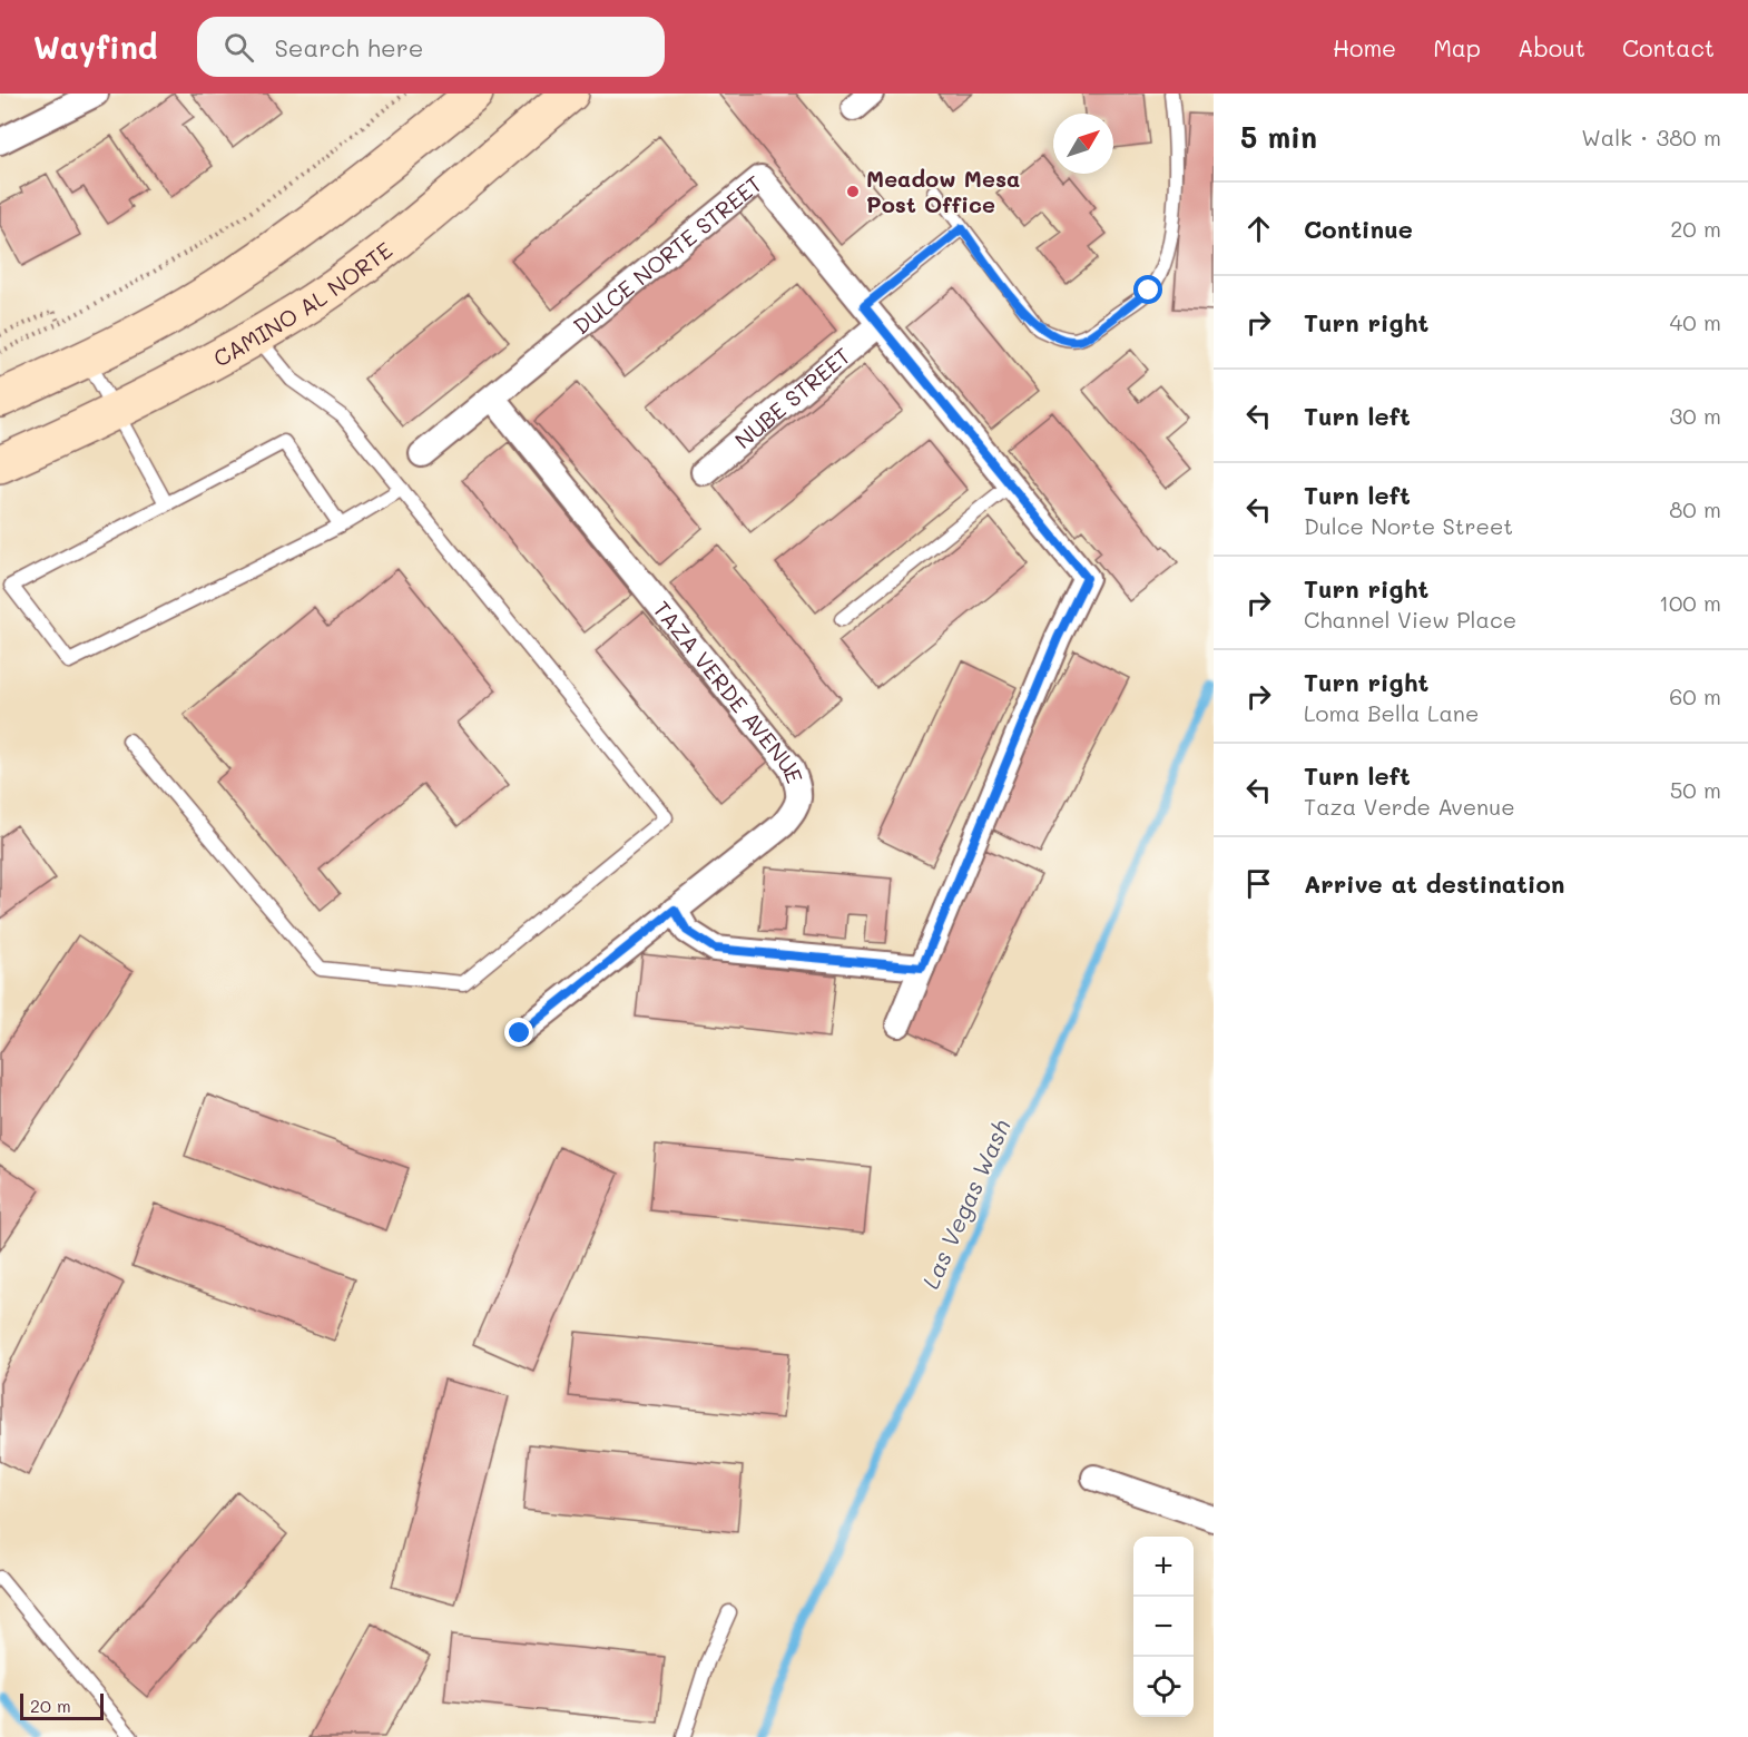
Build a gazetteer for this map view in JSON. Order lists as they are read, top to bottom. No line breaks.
{"streets":{"main road":["CAMINO AL NORTE"],"street":["DULCE NORTE STREET","NUBE STREET","TAZA VERDE AVENUE"]},"crossings":[["DULCE NORTE STREET","NUBE STREET"],["DULCE NORTE STREET","TAZA VERDE AVENUE"]],"water":["Las Vegas Wash"],"places":["Meadow Mesa Post Office"],"scale_bar":"20 m","north":"top right","page":{"header":"Wayfind","search":"Search here","nav":["Home","Map","About","Contact"],"heading":["5 min","Walk · 380 m"],"list":[["Continue","20 m"],["Turn right","40 m"],["Turn left","30 m"],["Turn left","Dulce Norte Street","80 m"],["Turn right","Channel View Place","100 m"],["Turn right","Loma Bella Lane","60 m"],["Turn left","Taza Verde Avenue","50 m"],"Arrive at destination"],"map_buttons":["+","−"],"scale":"20 m"}}
